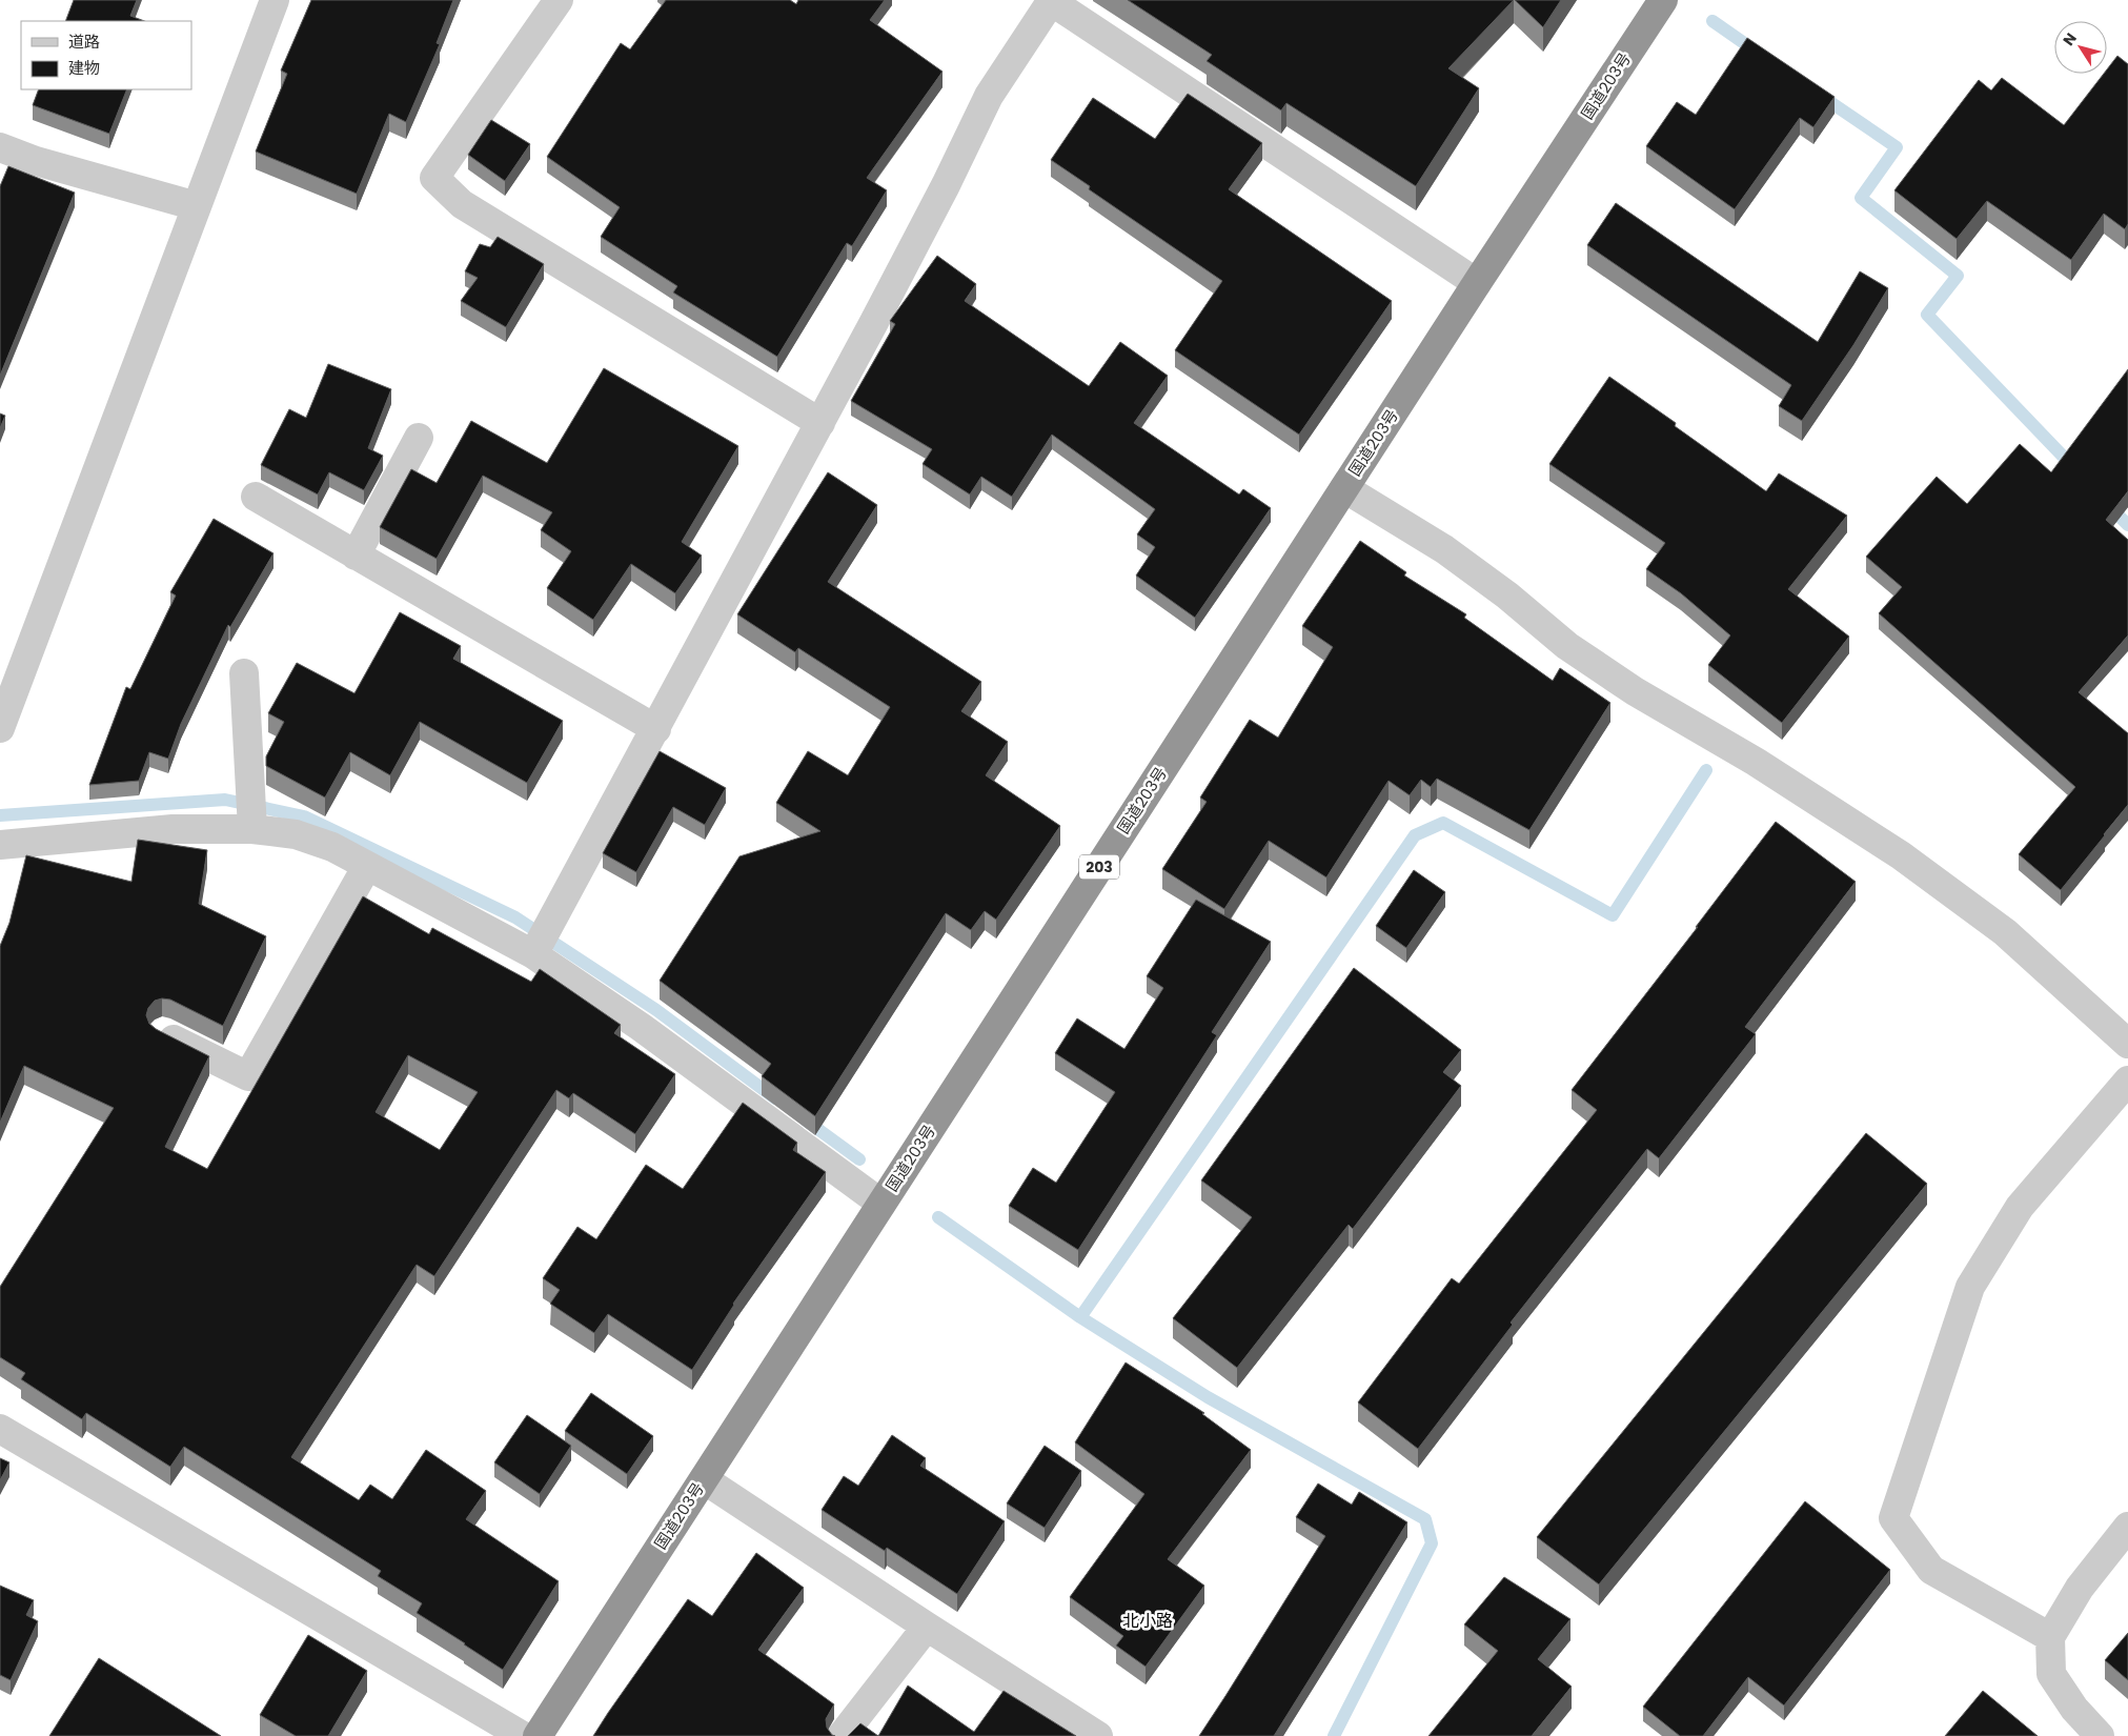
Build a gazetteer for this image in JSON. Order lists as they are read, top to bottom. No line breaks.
{"streets":{"highway":["国道203号","203"]},"districts":["北小路"],"legend":["道路","建物"],"north":"top left"}
